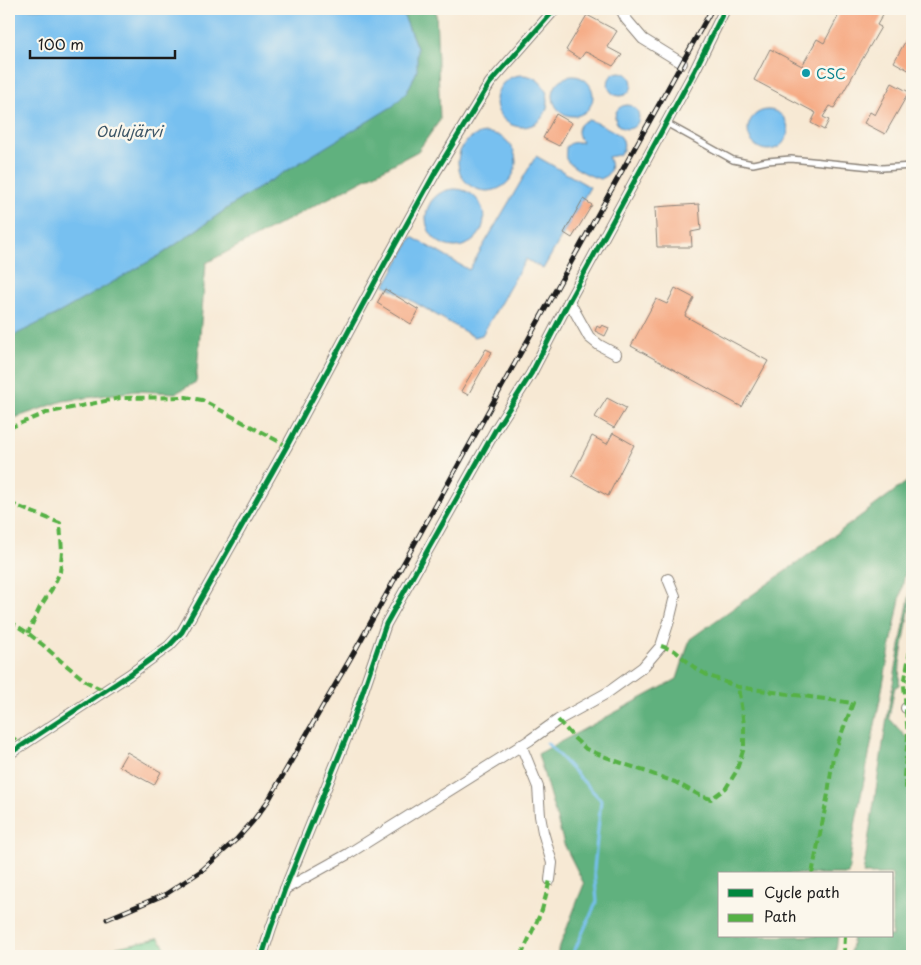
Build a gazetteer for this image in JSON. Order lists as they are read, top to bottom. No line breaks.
{"water":["Oulujärvi"],"places":["CSC"],"legend":["Cycle path","Path"],"scale_bar":"100 m"}
